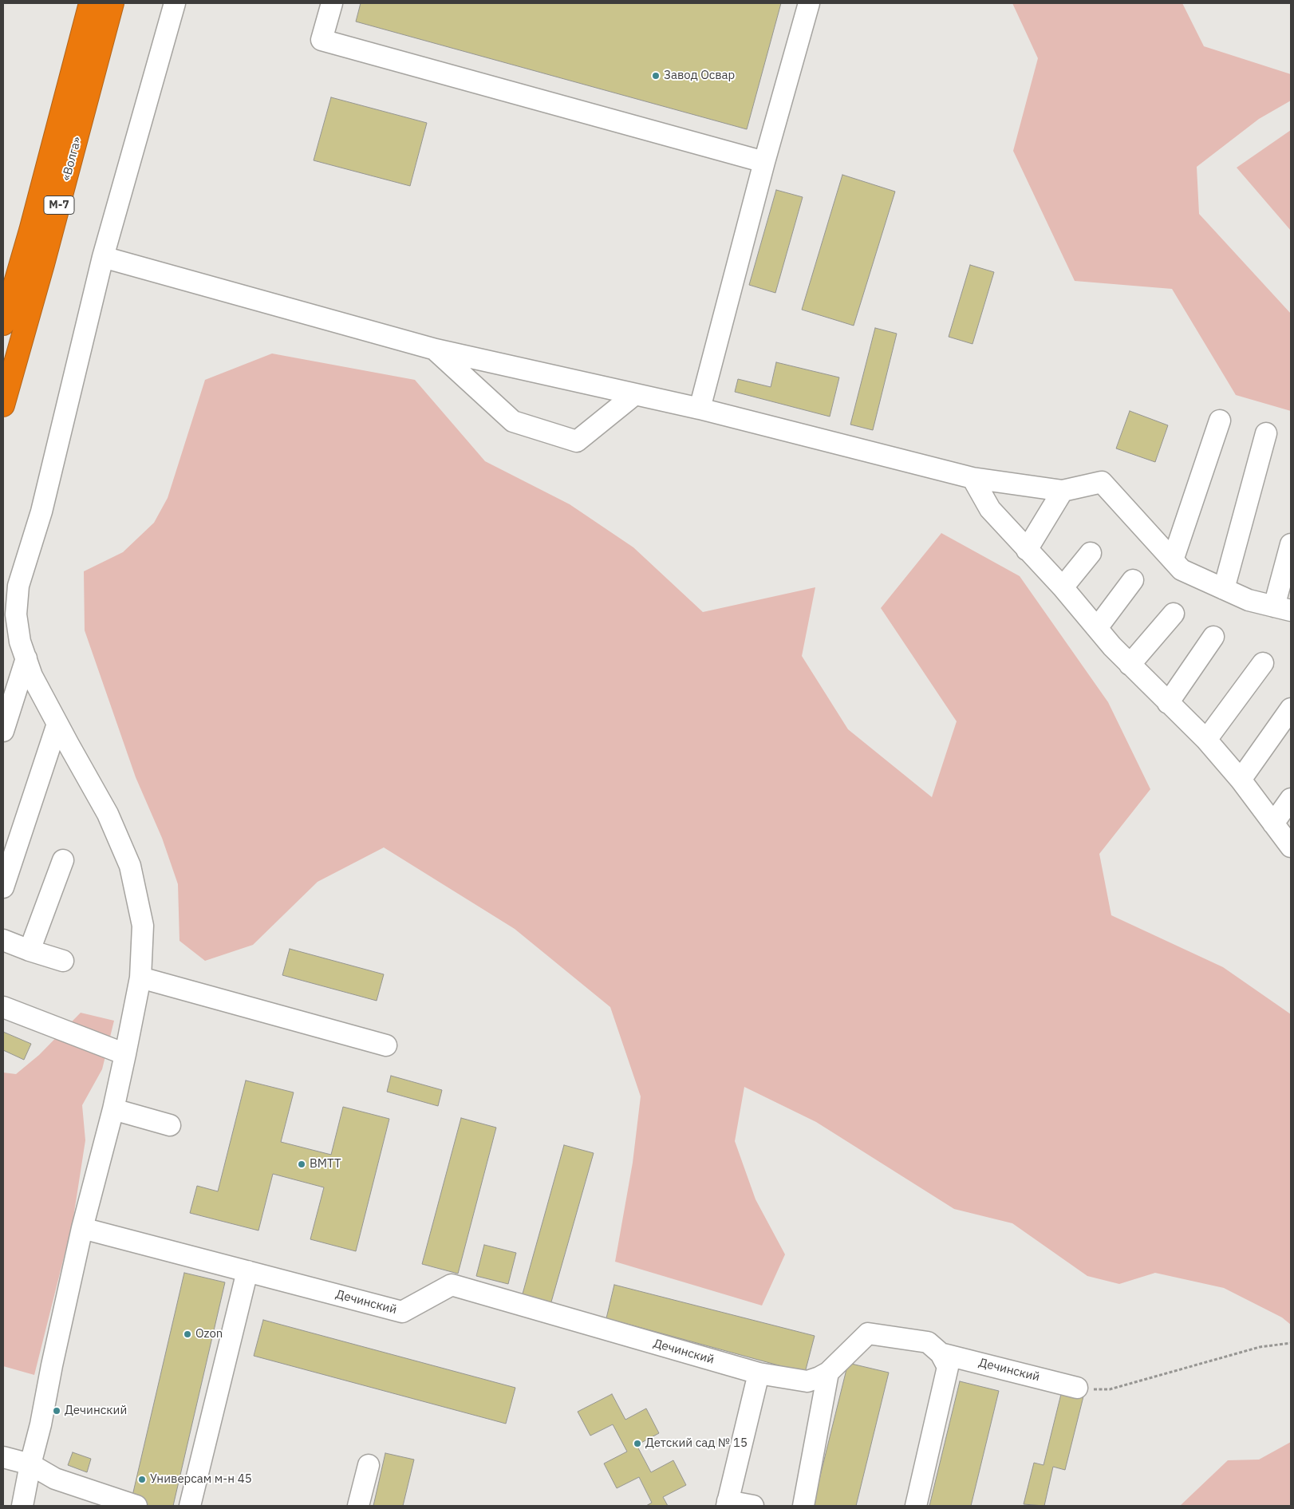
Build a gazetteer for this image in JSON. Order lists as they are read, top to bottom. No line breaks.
{"streets":{"highway":["«Волга»","М-7"],"street":["Дечинский"]},"places":["Завод Освар","ВМТТ","Ozon","Дечинский","Детский сад № 15","Универсам м-н 45"]}
